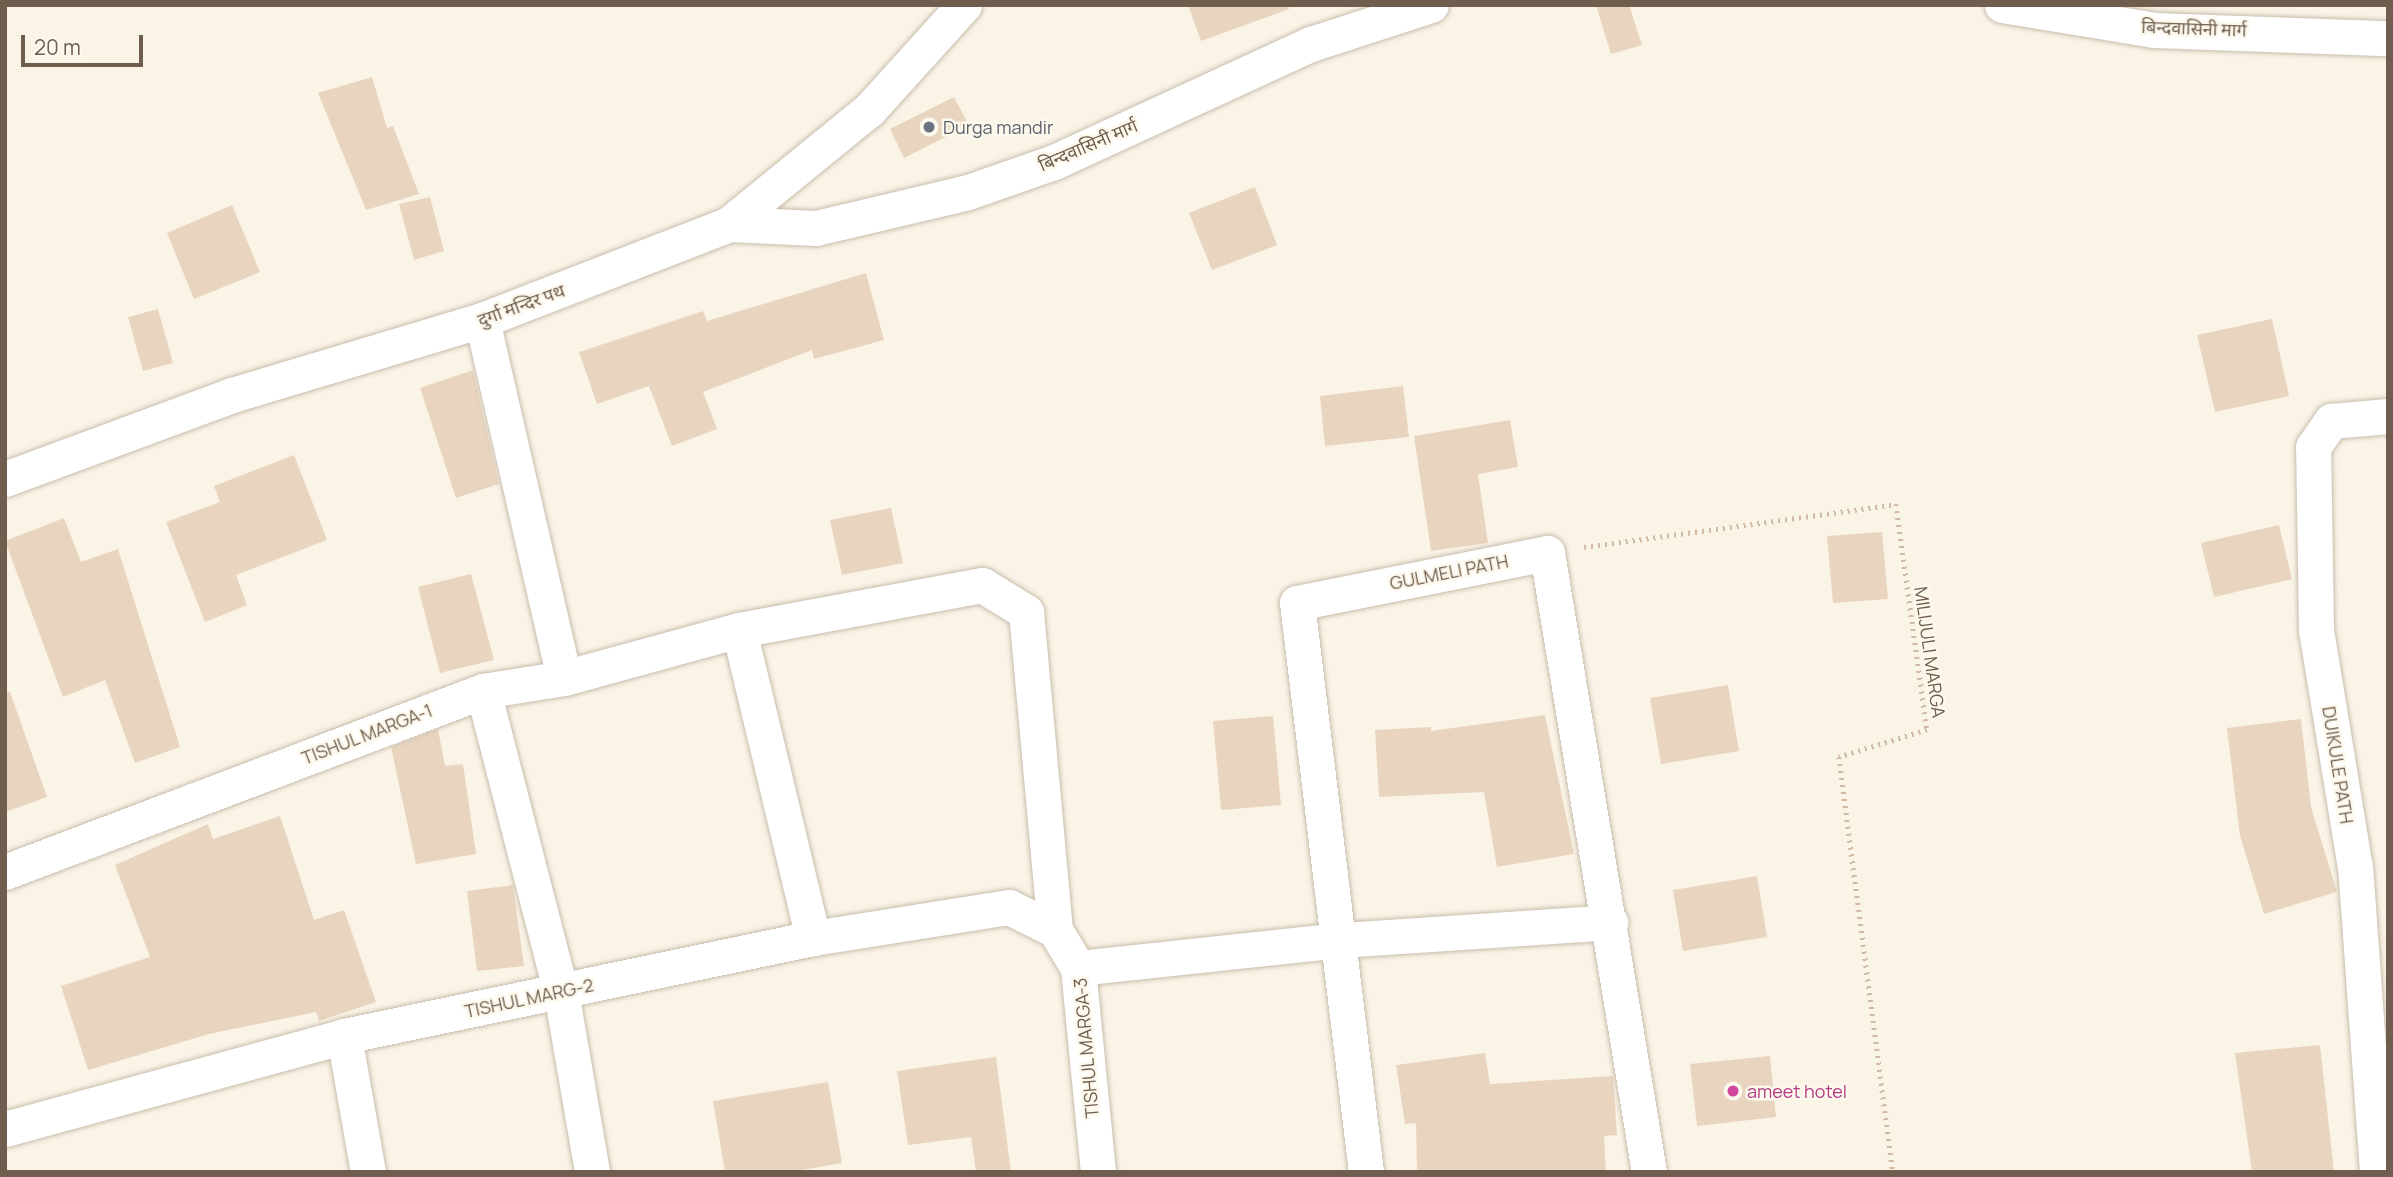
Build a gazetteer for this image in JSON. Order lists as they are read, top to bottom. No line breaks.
{"streets":{"street":["बिन्दवासिनी मार्ग","दुर्गा मन्दिर पथ","GULMELI PATH","TISHUL MARGA-1","DUIKULE PATH","TISHUL MARG-2","TISHUL MARGA-3"],"path":["MILIJULI MARGA"]},"crossings":[["बिन्दवासिनी मार्ग","दुर्गा मन्दिर पथ"],["GULMELI PATH","MILIJULI MARGA"],["TISHUL MARGA-1","TISHUL MARG-2"],["TISHUL MARGA-1","TISHUL MARGA-3"],["TISHUL MARG-2","TISHUL MARGA-3"]],"places":["Durga mandir","ameet hotel"],"scale_bar":"20 m"}
